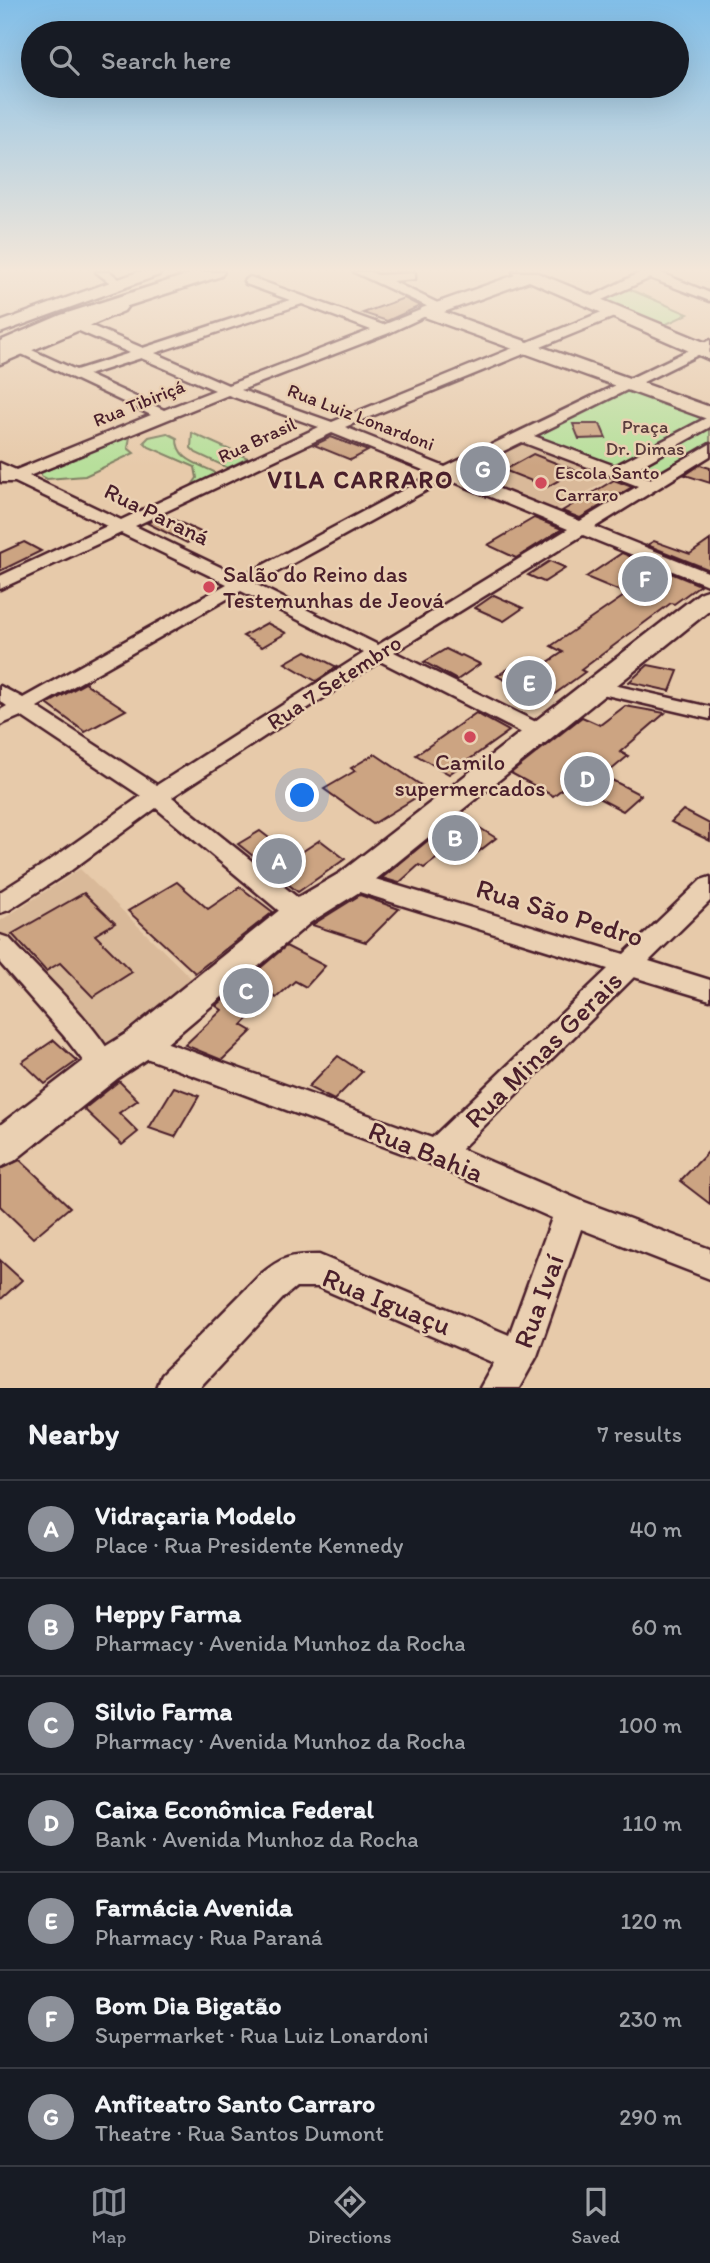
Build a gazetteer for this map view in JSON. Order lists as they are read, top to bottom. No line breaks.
{"streets":{"street":["Rua Tibiriçá","Rua Luiz Lonardoni","Rua Brasil","Rua Paraná","Rua 7 Setembro","Rua São Pedro","Rua Minas Gerais","Rua Bahia","Rua Iguaçu","Rua Ivaí"]},"crossings":[["Rua Tibiriçá","Rua Luiz Lonardoni"],["Rua Tibiriçá","Rua Paraná"],["Rua Luiz Lonardoni","Rua Brasil"],["Rua Luiz Lonardoni","Rua 7 Setembro"],["Rua Brasil","Rua Paraná"],["Rua Paraná","Rua 7 Setembro"],["Rua São Pedro","Rua Minas Gerais"],["Rua Minas Gerais","Rua Bahia"],["Rua Bahia","Rua Ivaí"],["Rua Iguaçu","Rua Ivaí"]],"districts":["VILA CARRARO"],"parks":["Praça Dr. Dimas"],"places":["Escola Santo Carraro","Salão do Reino das Testemunhas de Jeová","Camilo supermercados"],"page":{"search":"Search here","pins":["G","F","E","D","B","A","C"],"heading":["Nearby","7 results"],"list":[{"mark":"A","name":"Vidraçaria Modelo","note":"Place · Rua Presidente Kennedy","value":"40 m"},{"mark":"B","name":"Heppy Farma","note":"Pharmacy · Avenida Munhoz da Rocha","value":"60 m"},{"mark":"C","name":"Silvio Farma","note":"Pharmacy · Avenida Munhoz da Rocha","value":"100 m"},{"mark":"D","name":"Caixa Econômica Federal","note":"Bank · Avenida Munhoz da Rocha","value":"110 m"},{"mark":"E","name":"Farmácia Avenida","note":"Pharmacy · Rua Paraná","value":"120 m"},{"mark":"F","name":"Bom Dia Bigatão","note":"Supermarket · Rua Luiz Lonardoni","value":"230 m"},{"mark":"G","name":"Anfiteatro Santo Carraro","note":"Theatre · Rua Santos Dumont","value":"290 m"}],"nav":["Map","Directions","Saved"]}}
